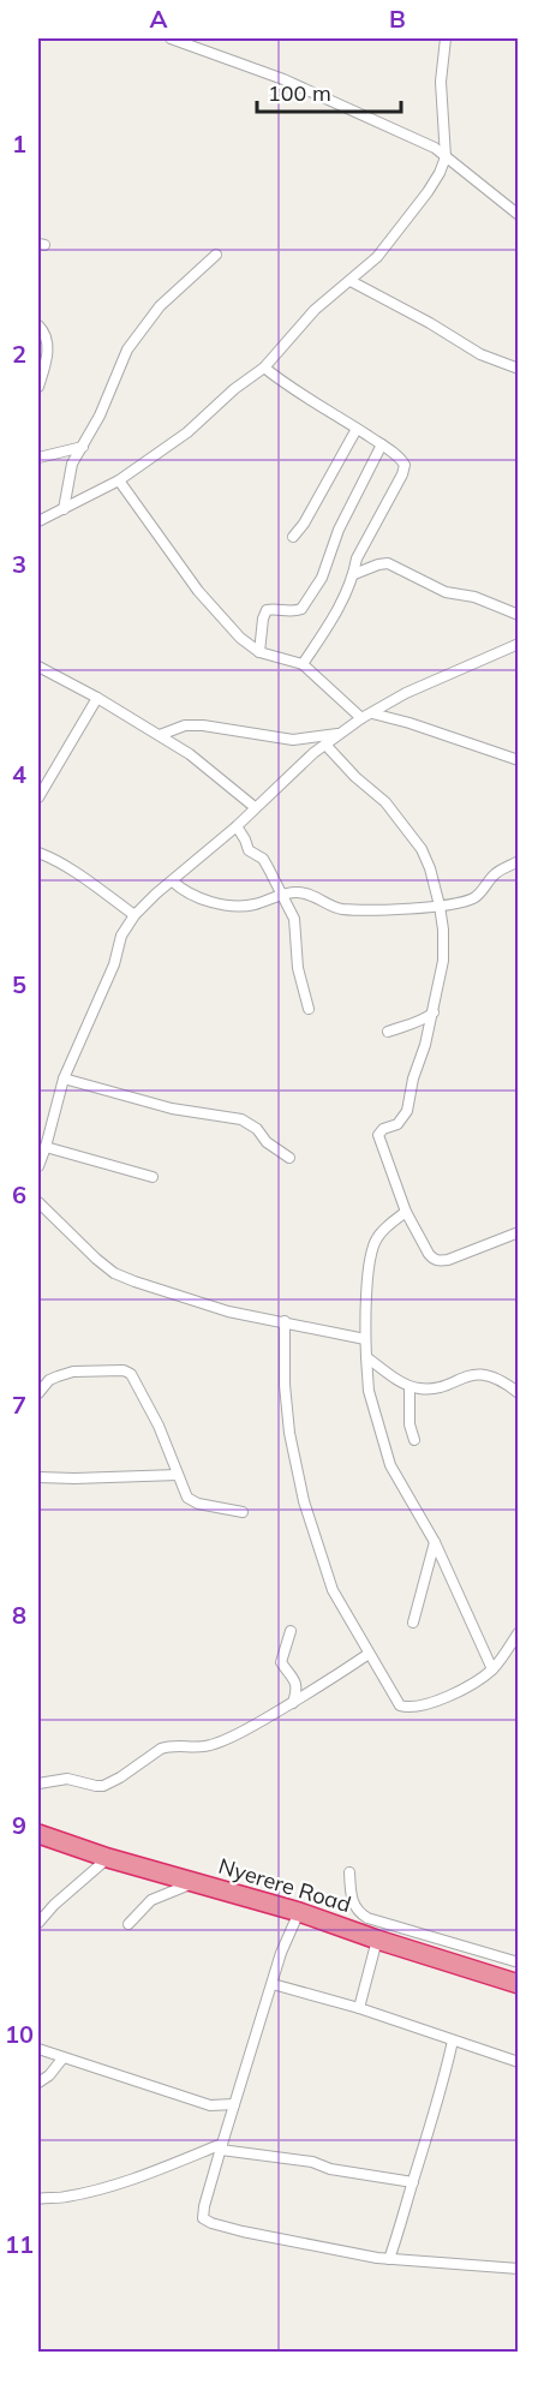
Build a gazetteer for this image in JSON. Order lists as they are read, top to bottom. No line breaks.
{"streets":{"highway":["Nyerere Road"]},"scale_bar":"100 m","grid":{"columns":["A","B"],"rows":["1","2","3","4","5","6","7","8","9","10","11"]}}
